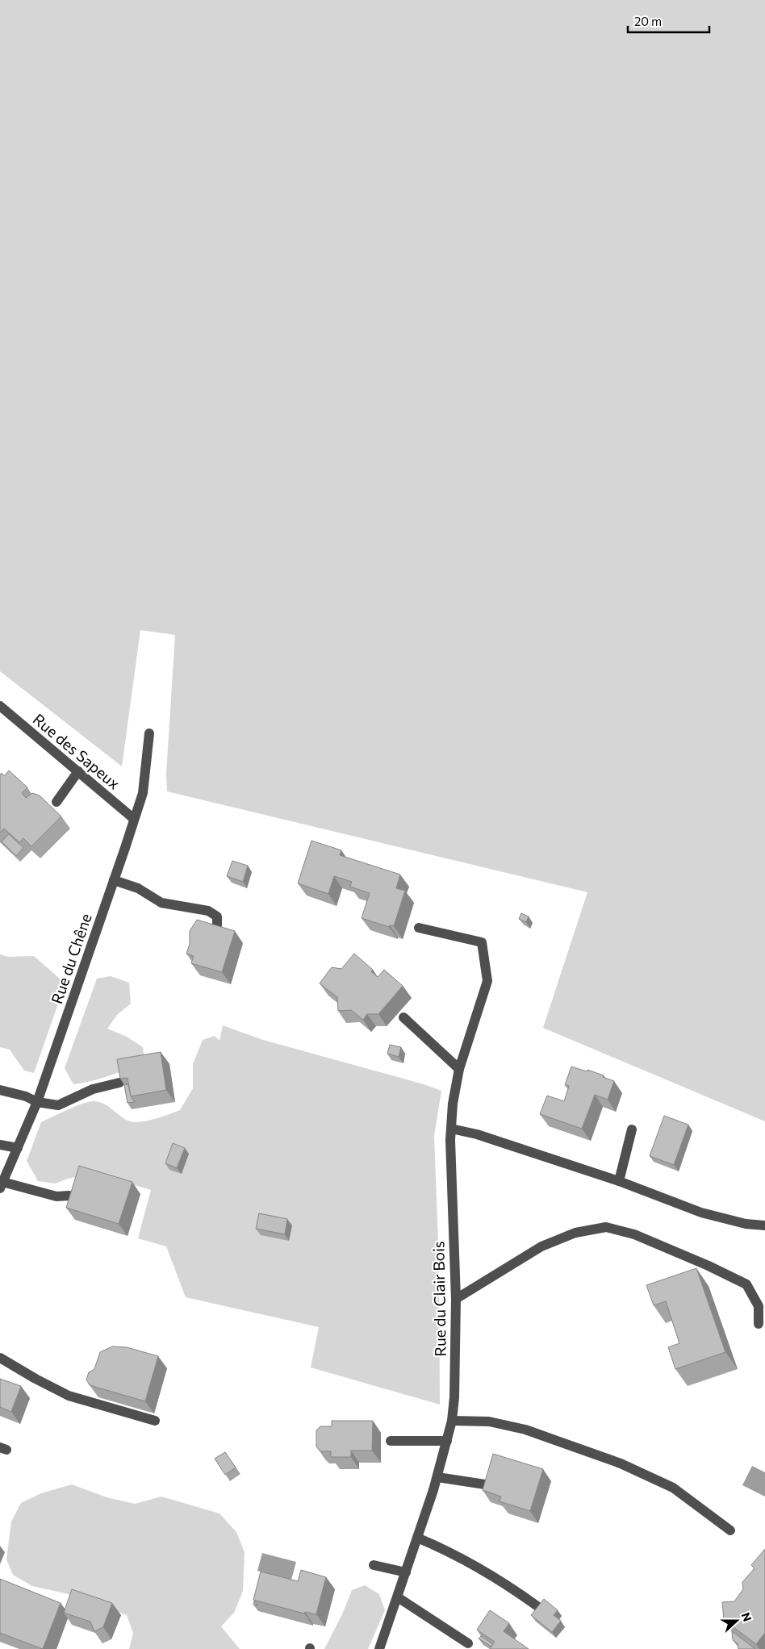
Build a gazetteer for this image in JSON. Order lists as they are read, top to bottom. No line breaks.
{"streets":{"street":["Rue des Sapeux","Rue du Chêne","Rue du Clair Bois"]},"crossings":[["Rue des Sapeux","Rue du Chêne"]],"scale_bar":"20 m","north":"right"}
